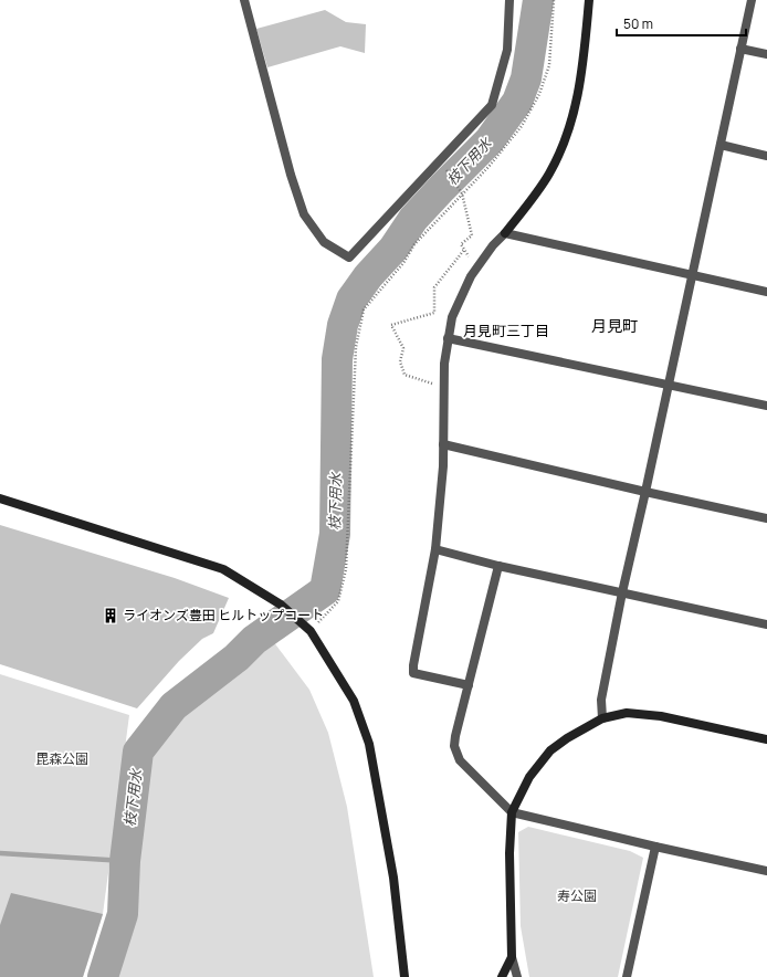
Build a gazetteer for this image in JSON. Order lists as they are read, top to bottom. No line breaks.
{"districts":["月見町","月見町三丁目"],"water":["枝下用水"],"parks":["毘森公園","寿公園"],"places":{"building":["ライオンズ豊田 ヒルトップコート"]},"scale_bar":"50 m"}
